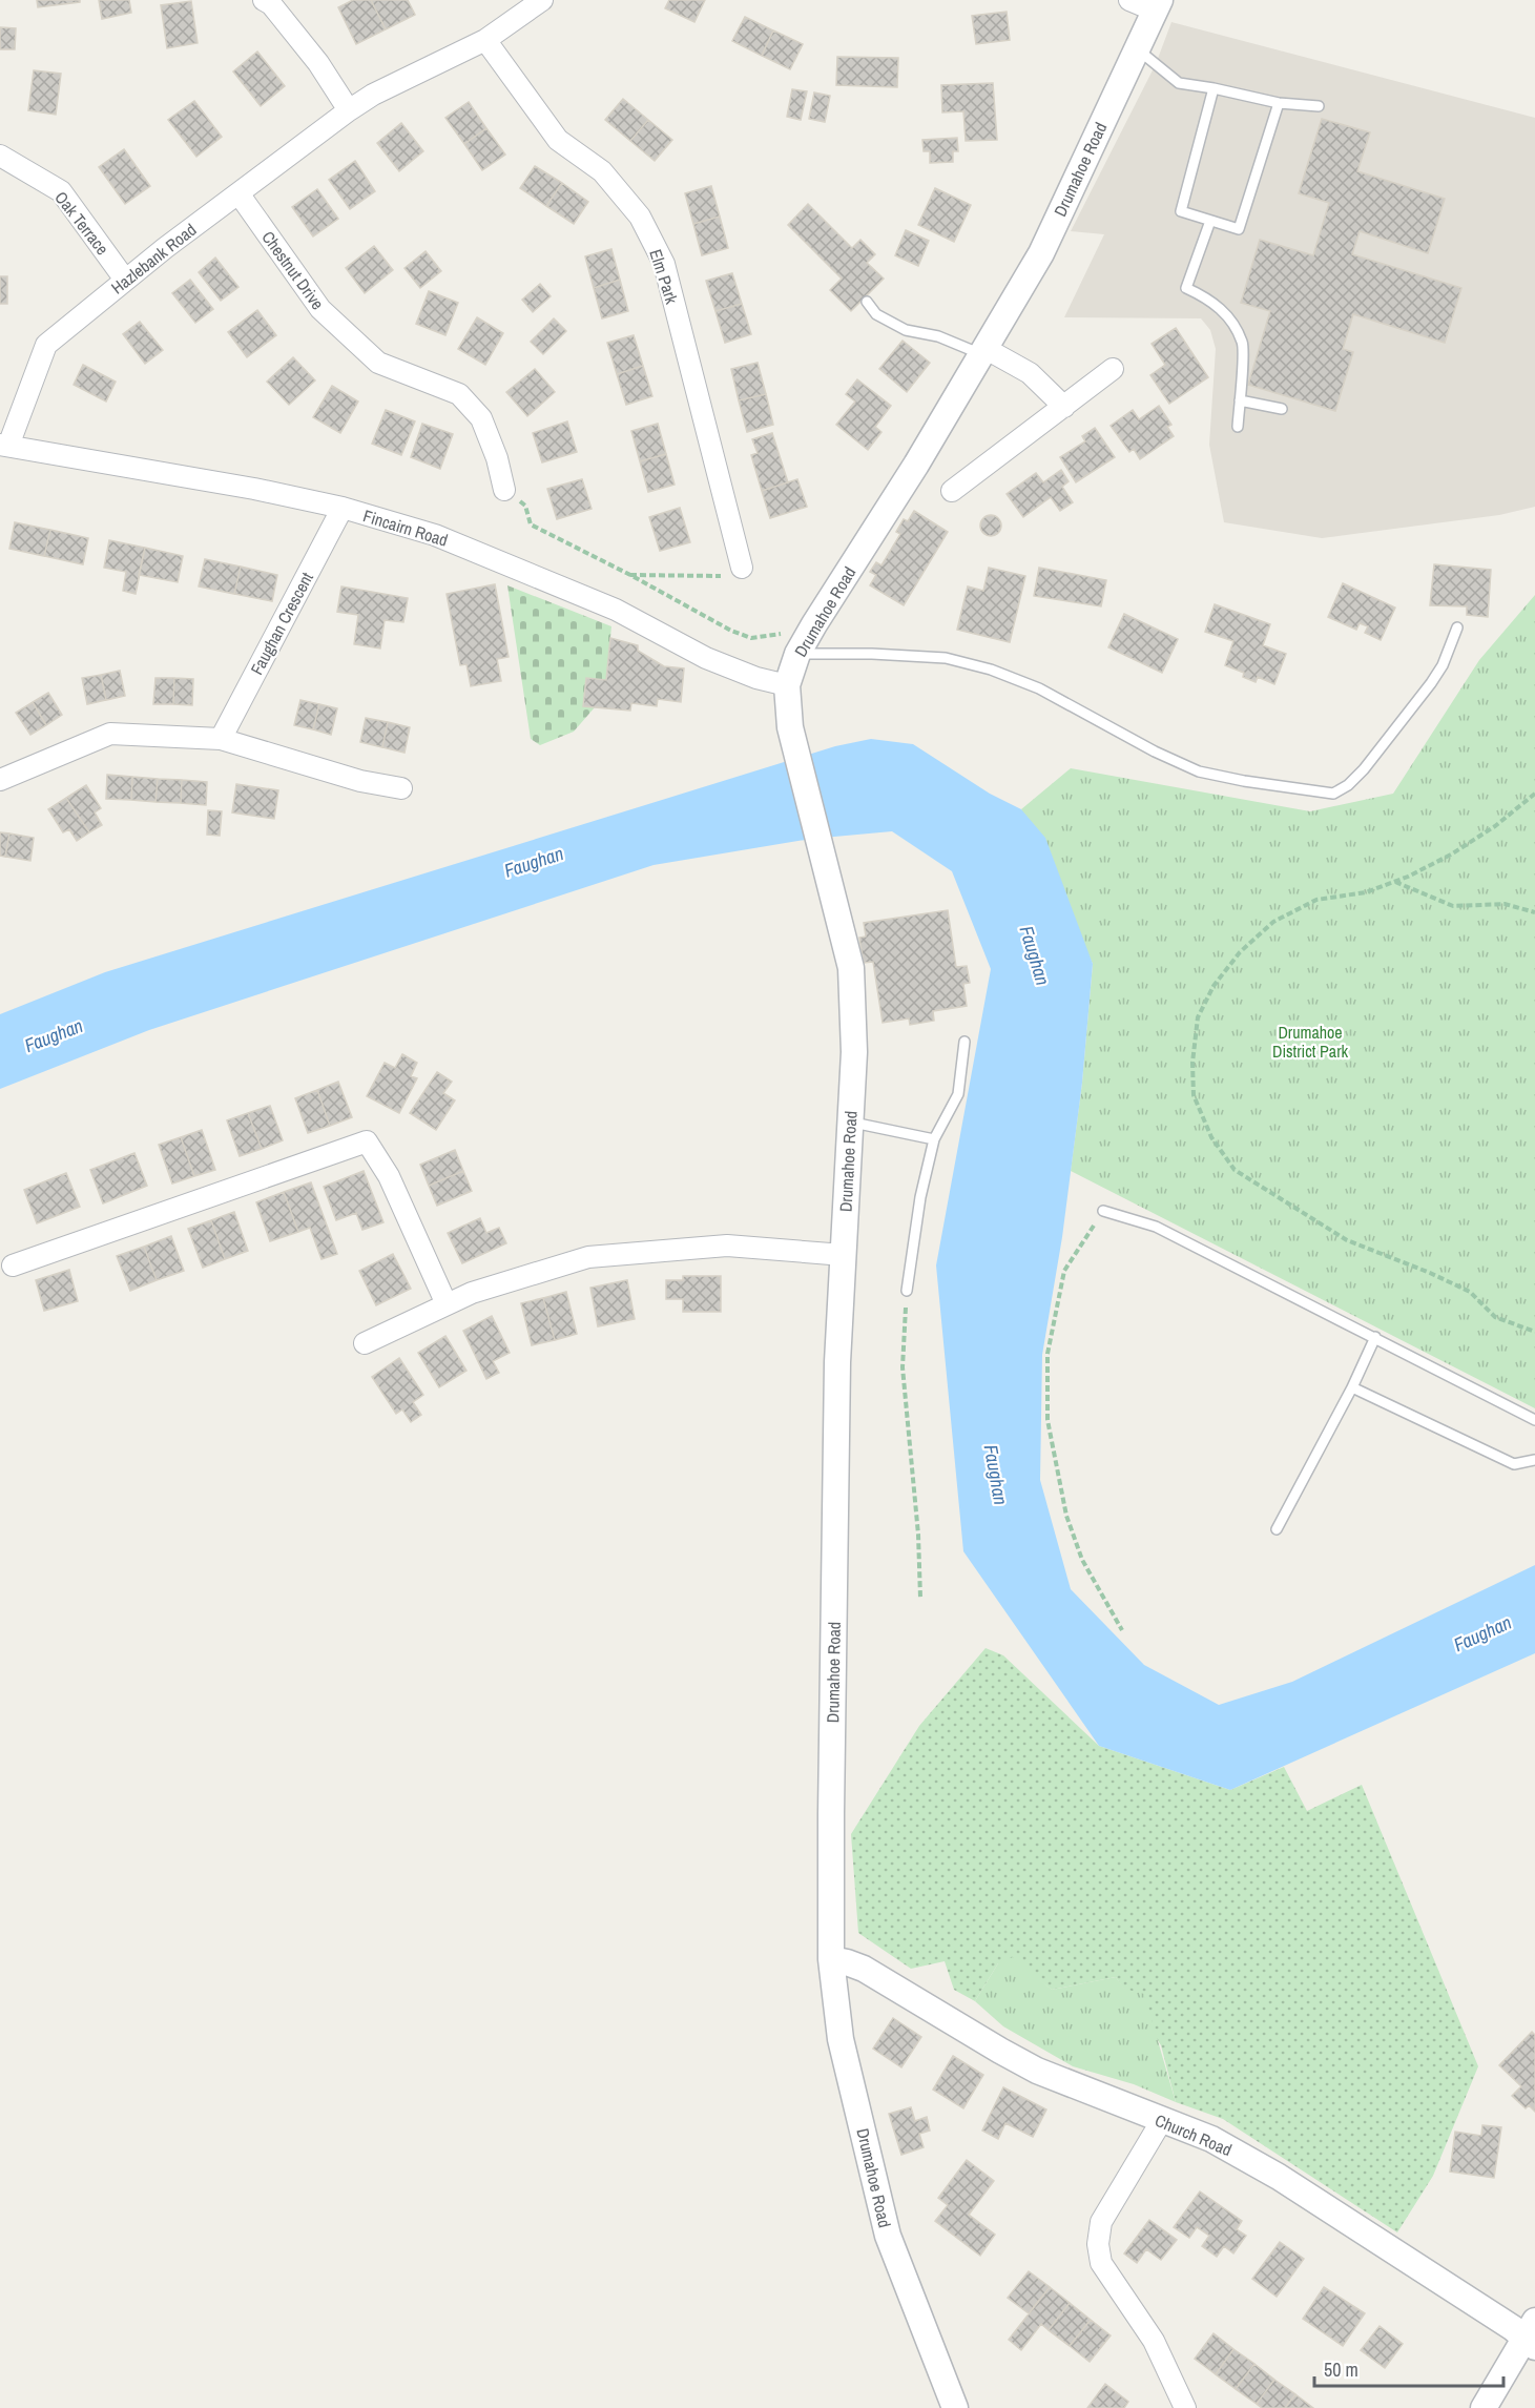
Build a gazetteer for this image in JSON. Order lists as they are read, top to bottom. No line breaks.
{"streets":{"street":["Drumahoe Road","Oak Terrace","Hazlebank Road","Chestnut Drive","Elm Park","Fincairn Road","Faughan Crescent","Church Road"]},"crossings":[["Drumahoe Road","Fincairn Road"],["Drumahoe Road","Church Road"],["Oak Terrace","Hazlebank Road"],["Hazlebank Road","Chestnut Drive"],["Hazlebank Road","Elm Park"],["Hazlebank Road","Fincairn Road"],["Fincairn Road","Faughan Crescent"]],"water":["Faughan"],"parks":["Drumahoe District Park"],"scale_bar":"50 m"}
